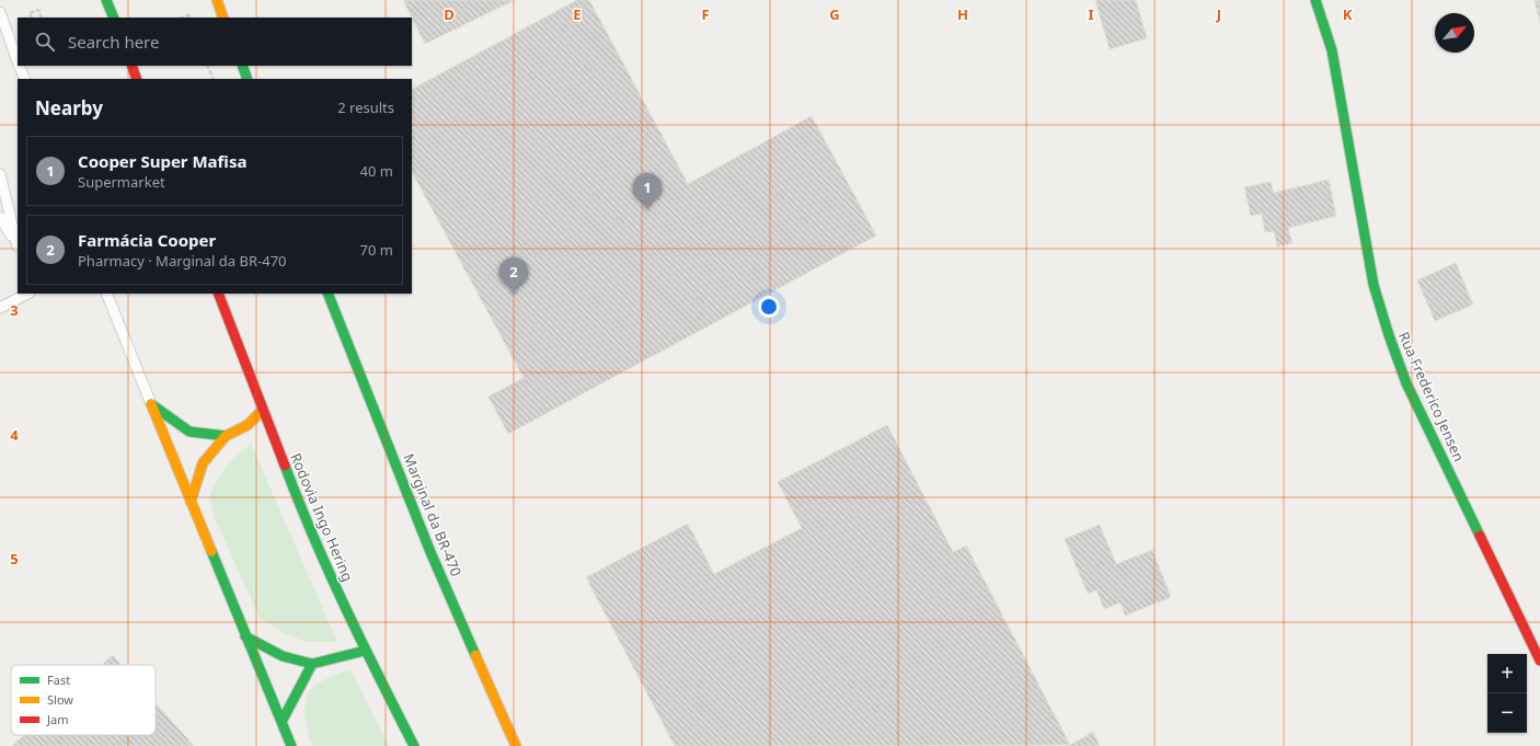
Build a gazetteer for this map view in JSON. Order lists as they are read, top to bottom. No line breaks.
{"streets":{"main road":["Rua Frederico Jensen","Marginal da BR-470","Rodovia Ingo Hering"]},"legend":["Fast","Slow","Jam"],"north":"top right","page":{"search":"Search here","heading":["Nearby","2 results"],"list":[{"mark":"1","name":"Cooper Super Mafisa","note":"Supermarket","value":"40 m"},{"mark":"2","name":"Farmácia Cooper","note":"Pharmacy · Marginal da BR-470","value":"70 m"}],"pins":["1","2"],"map_buttons":["+","−"]},"grid":{"columns":["D","E","F","G","H","I","J","K"],"rows":["3","4","5"]}}
